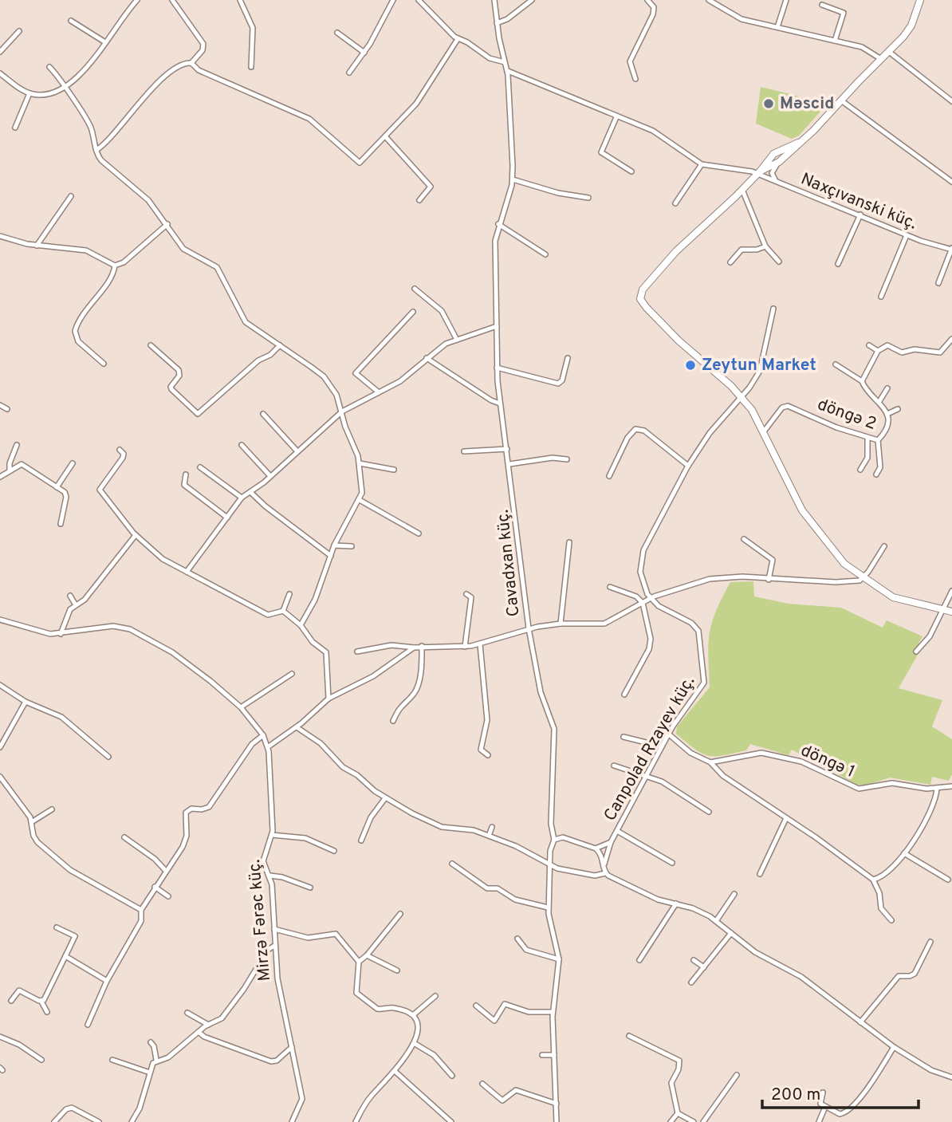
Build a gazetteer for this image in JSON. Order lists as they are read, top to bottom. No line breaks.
{"streets":{"street":["Naxçıvanski küç.","döngə 2","Cavadxan küç.","Canpolad Rzayev küç.","döngə 1","Mirzə Fərəc küç."]},"places":["Məscid","Zeytun Market"],"scale_bar":"200 m"}
